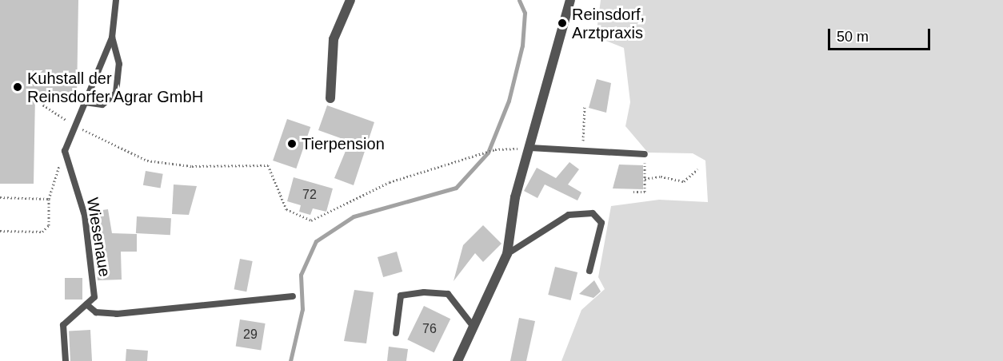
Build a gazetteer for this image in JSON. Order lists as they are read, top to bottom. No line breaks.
{"streets":{"lane":["Wiesenaue"]},"places":["Reinsdorf, Arztpraxis","Kuhstall der Reinsdorfer Agrar GmbH","Tierpension"],"house_numbers":["72","76","29"],"scale_bar":"50 m"}
